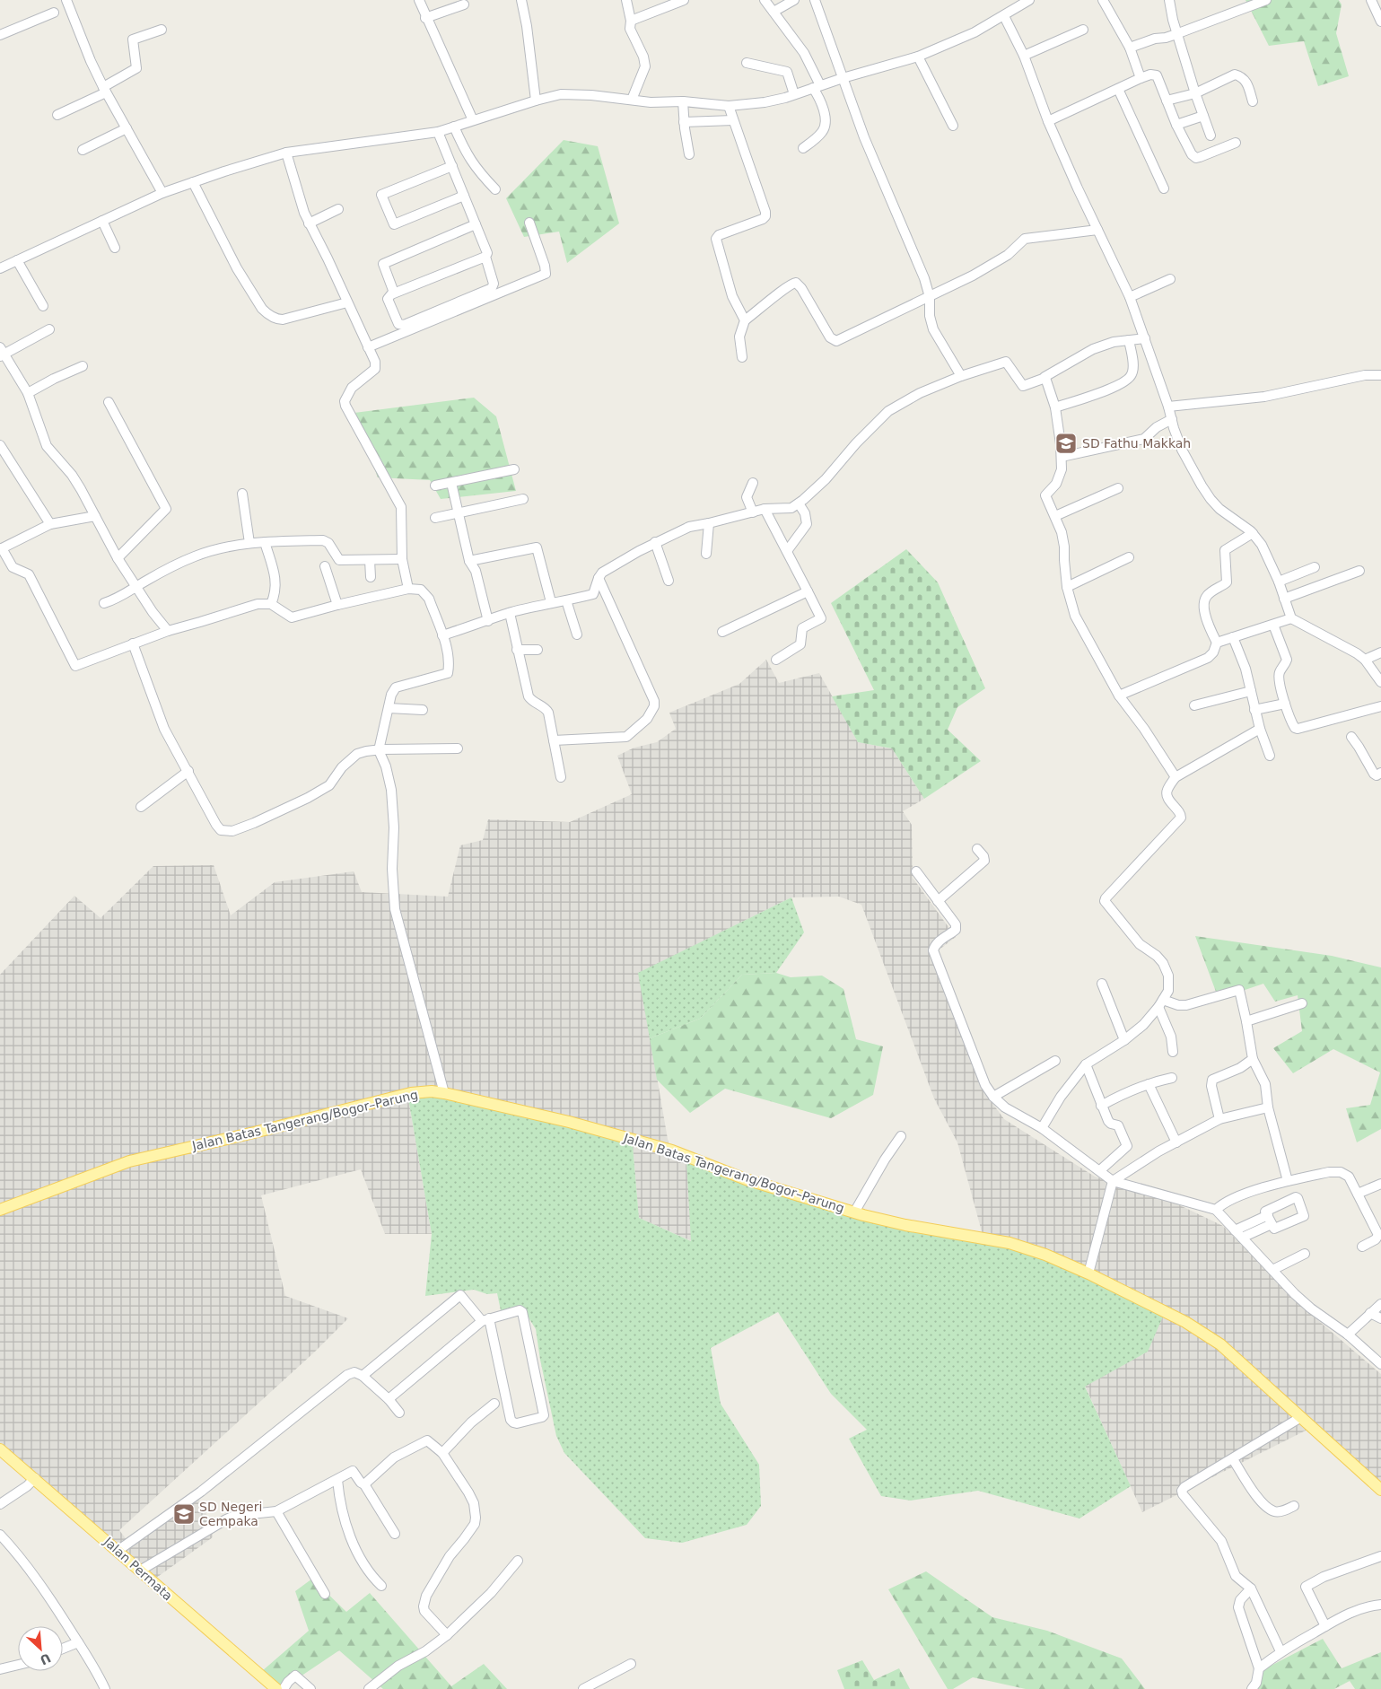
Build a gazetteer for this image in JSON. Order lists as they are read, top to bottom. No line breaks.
{"streets":{"main road":["Jalan Batas Tangerang/Bogor–Parung","Jalan Permata"]},"places":{"school or university":["SD Fathu Makkah","SD Negeri Cempaka"]},"north":"bottom right"}
